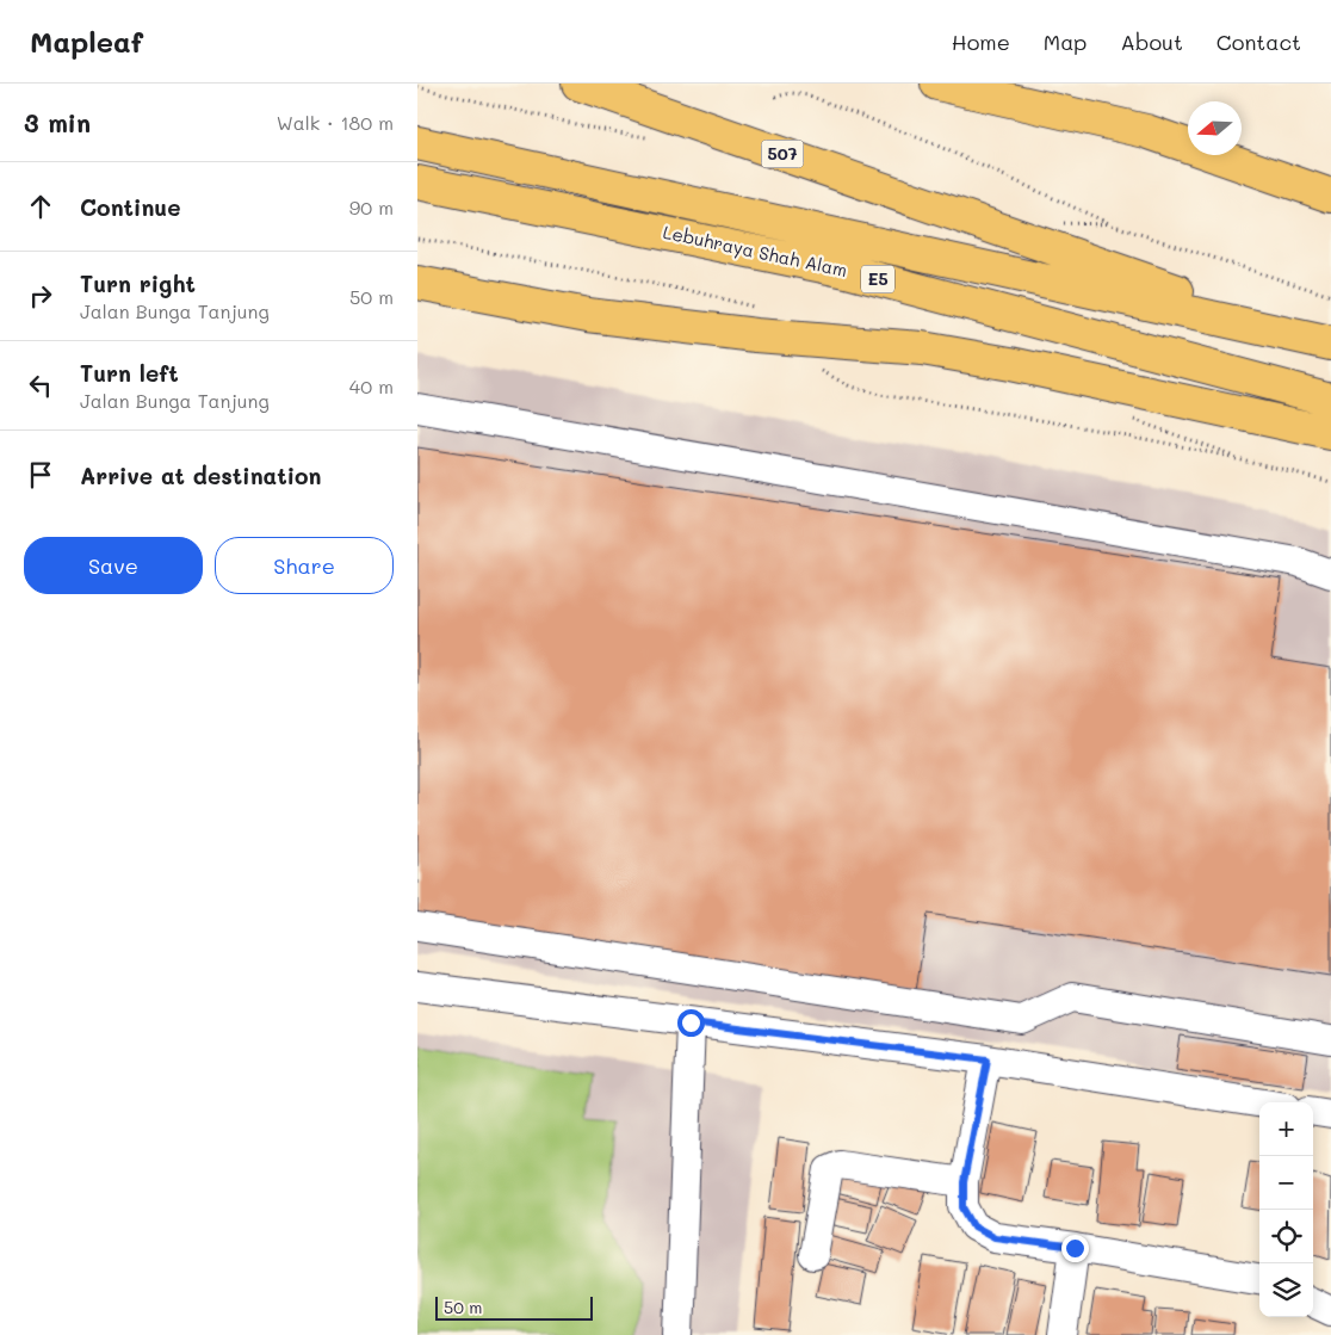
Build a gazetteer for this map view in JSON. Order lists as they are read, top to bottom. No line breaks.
{"streets":{"main road":["507","Lebuhraya Shah Alam","E5"]},"crossings":[["507","Lebuhraya Shah Alam"]],"scale_bar":"50 m","north":"left","page":{"header":"Mapleaf","nav":["Home","Map","About","Contact"],"heading":["3 min","Walk · 180 m"],"list":[["Continue","90 m"],["Turn right","Jalan Bunga Tanjung","50 m"],["Turn left","Jalan Bunga Tanjung","40 m"],"Arrive at destination"],"buttons":["Save","Share"],"map_buttons":["+","−"],"scale":"50 m"}}
